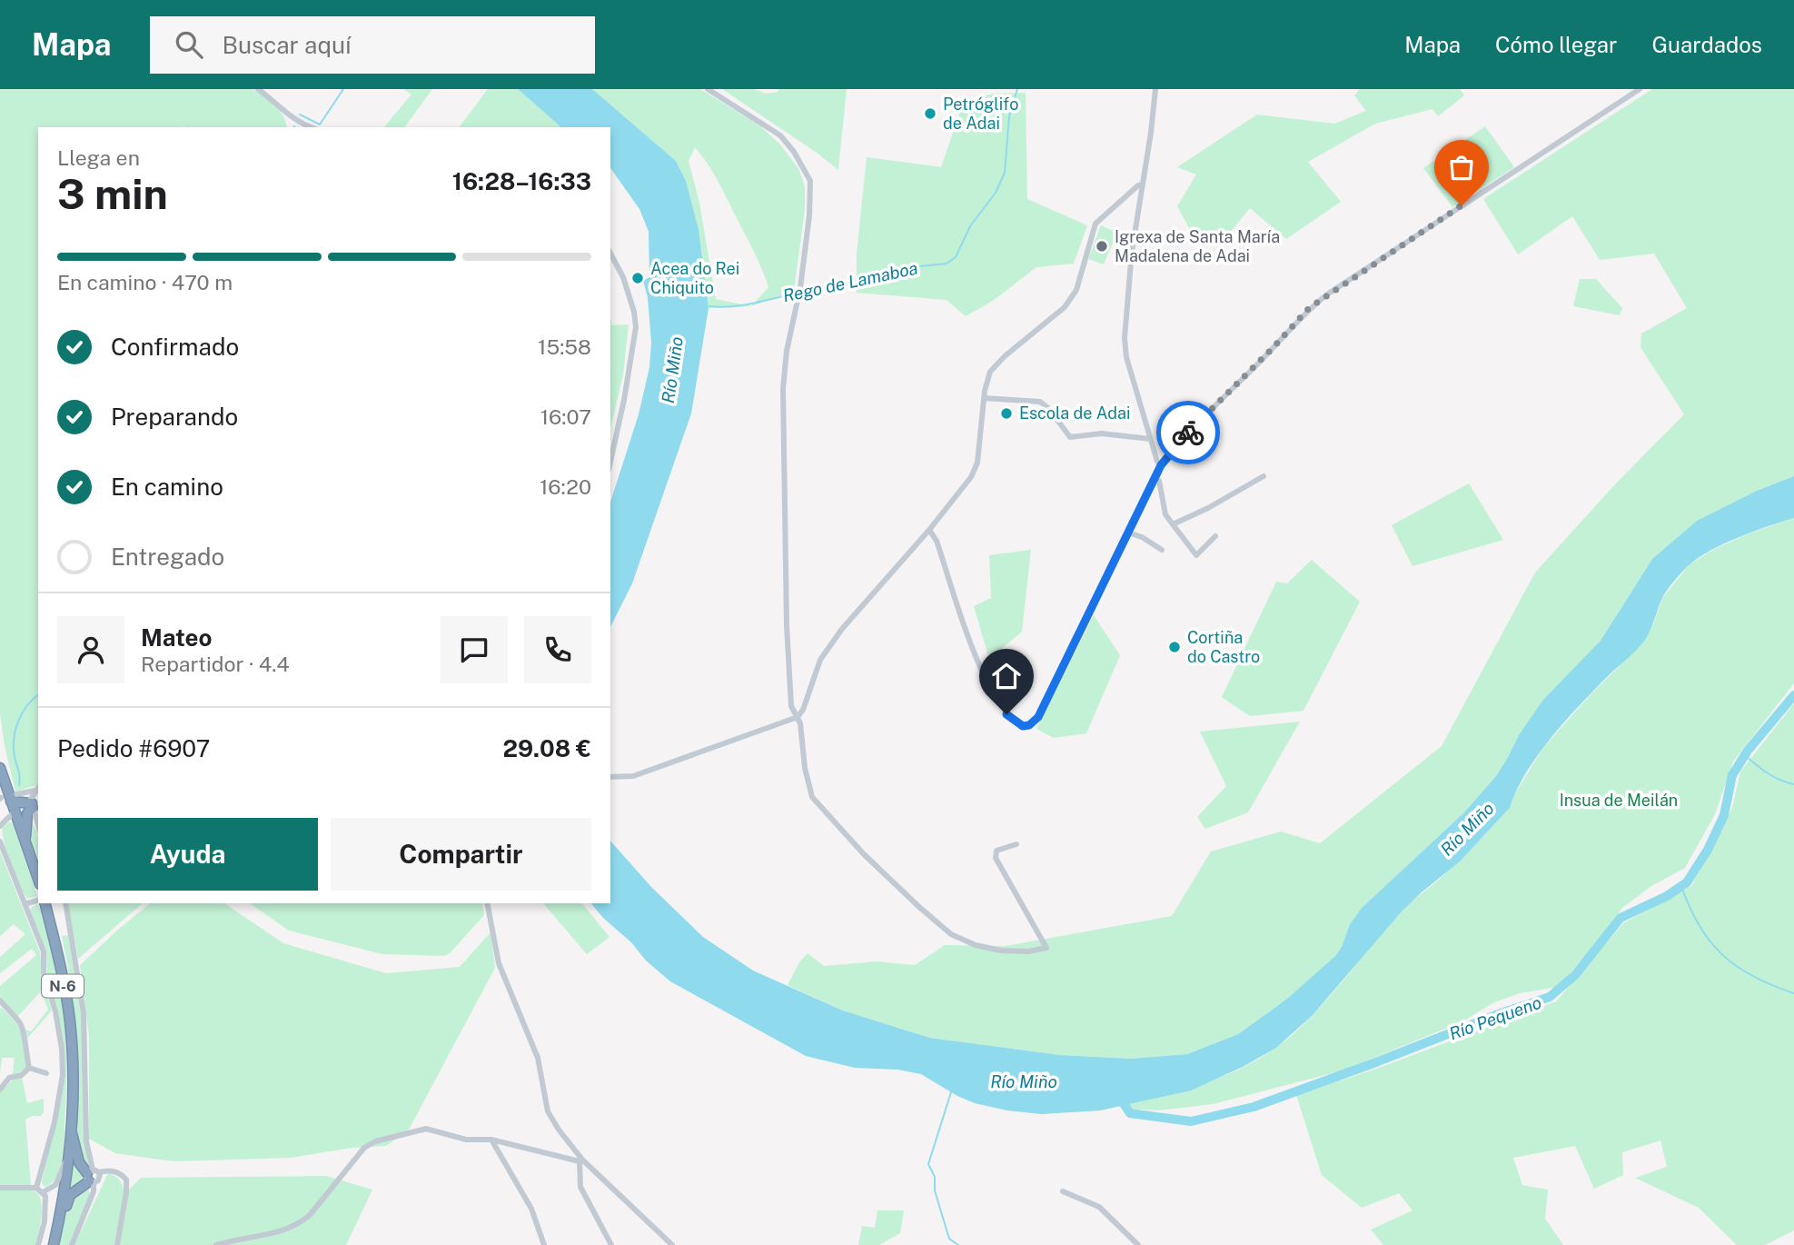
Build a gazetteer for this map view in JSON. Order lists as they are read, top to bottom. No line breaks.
{"streets":{"highway":["N-6"]},"water":["Rego de Lamaboa","Río Miño","Río Pequeno"],"parks":["Insua de Meilán"],"places":["Petróglifo de Adai","Igrexa de Santa María Madalena de Adai","Acea do Rei Chiquito","Escola de Adai","Cortiña do Castro"],"page":{"header":"Mapa","search":"Buscar aquí","nav":["Mapa","Cómo llegar","Guardados"],"heading":["3 min","Llega en","16:28–16:33"],"panel":["Mateo","Repartidor · 4.4","Pedido #6907","29.08 €"],"bar":"En camino · 470 m","list":[["Confirmado","15:58"],["Preparando","16:07"],["En camino","16:20"],"Entregado"],"buttons":["Ayuda","Compartir"]}}
